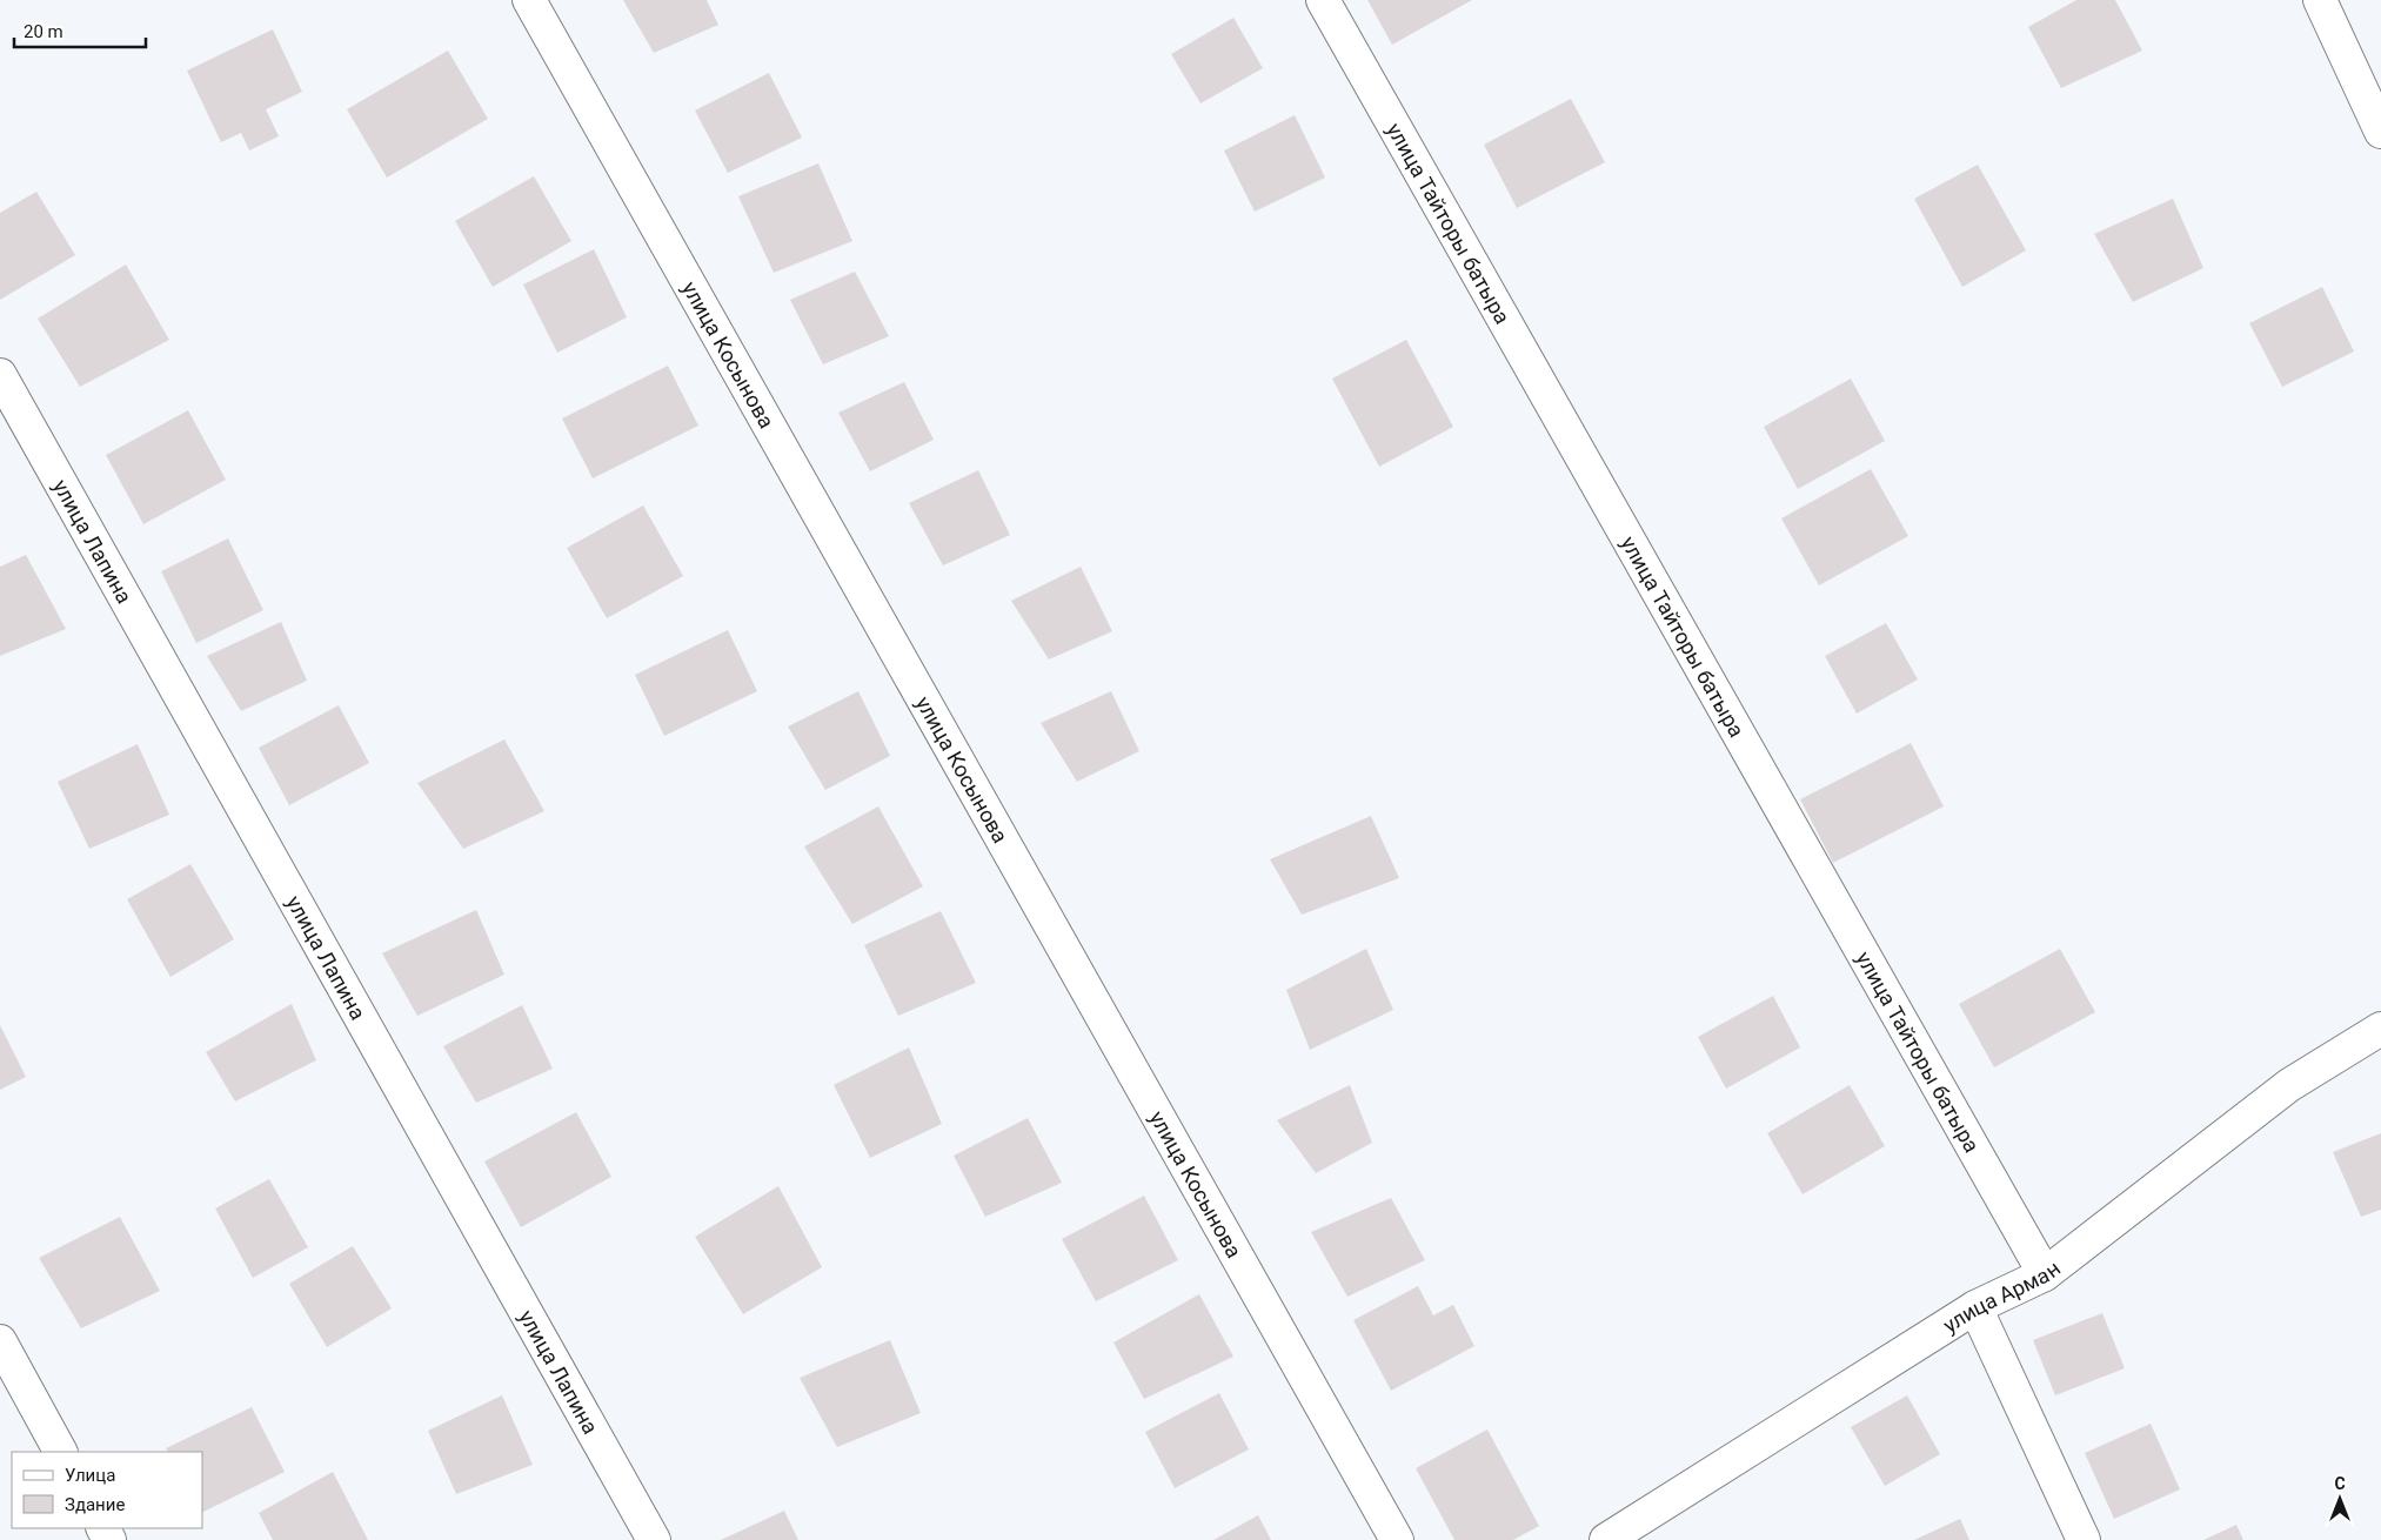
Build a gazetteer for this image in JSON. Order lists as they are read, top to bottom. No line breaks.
{"streets":{"street":["улица Тайторы батыра","улица Косынова","улица Лапина","улица Арман"]},"crossings":[["улица Тайторы батыра","улица Арман"]],"legend":["Улица","Здание"],"scale_bar":"20 m","north":"top"}
